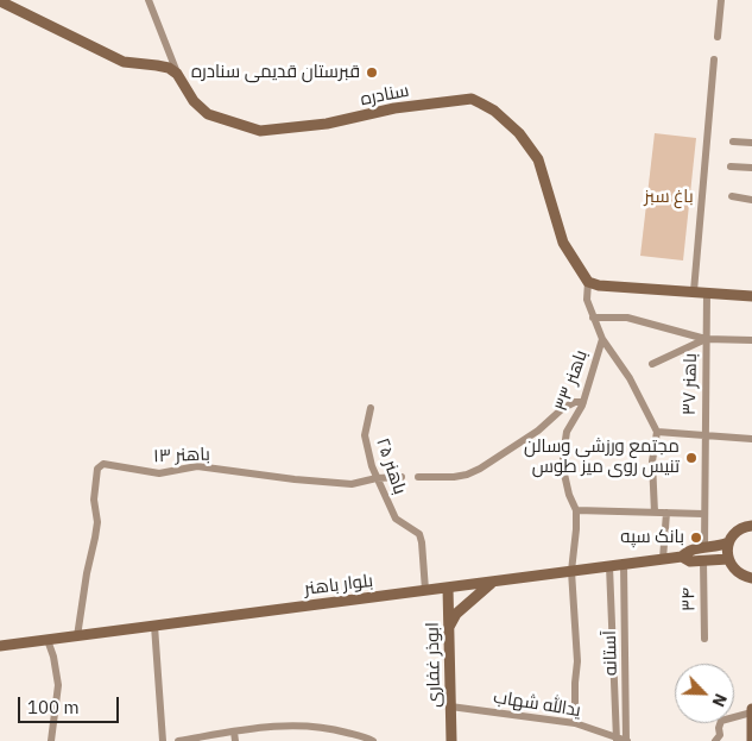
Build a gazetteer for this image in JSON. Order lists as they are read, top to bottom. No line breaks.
{"streets":{"street":["سنادره","باهنر ۳۳","باهنر ۳۷","باهنر ۱۳","باهنر ۲۵","بلوار باهنر","۳۴","آستانه","ابوذر غفاری","یدالله شهاب"]},"crossings":[["باهنر ۳۳","بلوار باهنر"],["باهنر ۳۳","یدالله شهاب"],["باهنر ۱۳","باهنر ۲۵"],["باهنر ۱۳","بلوار باهنر"],["باهنر ۲۵","بلوار باهنر"],["بلوار باهنر","آستانه"],["بلوار باهنر","ابوذر غفاری"],["آستانه","یدالله شهاب"],["ابوذر غفاری","یدالله شهاب"]],"parks":["باغ سبز"],"places":["قبرستان قدیمی سنادره","مجتمع ورزشی وسالن تنیس روی میز طوس","بانک سپه"],"scale_bar":"100 m","north":"bottom right"}
